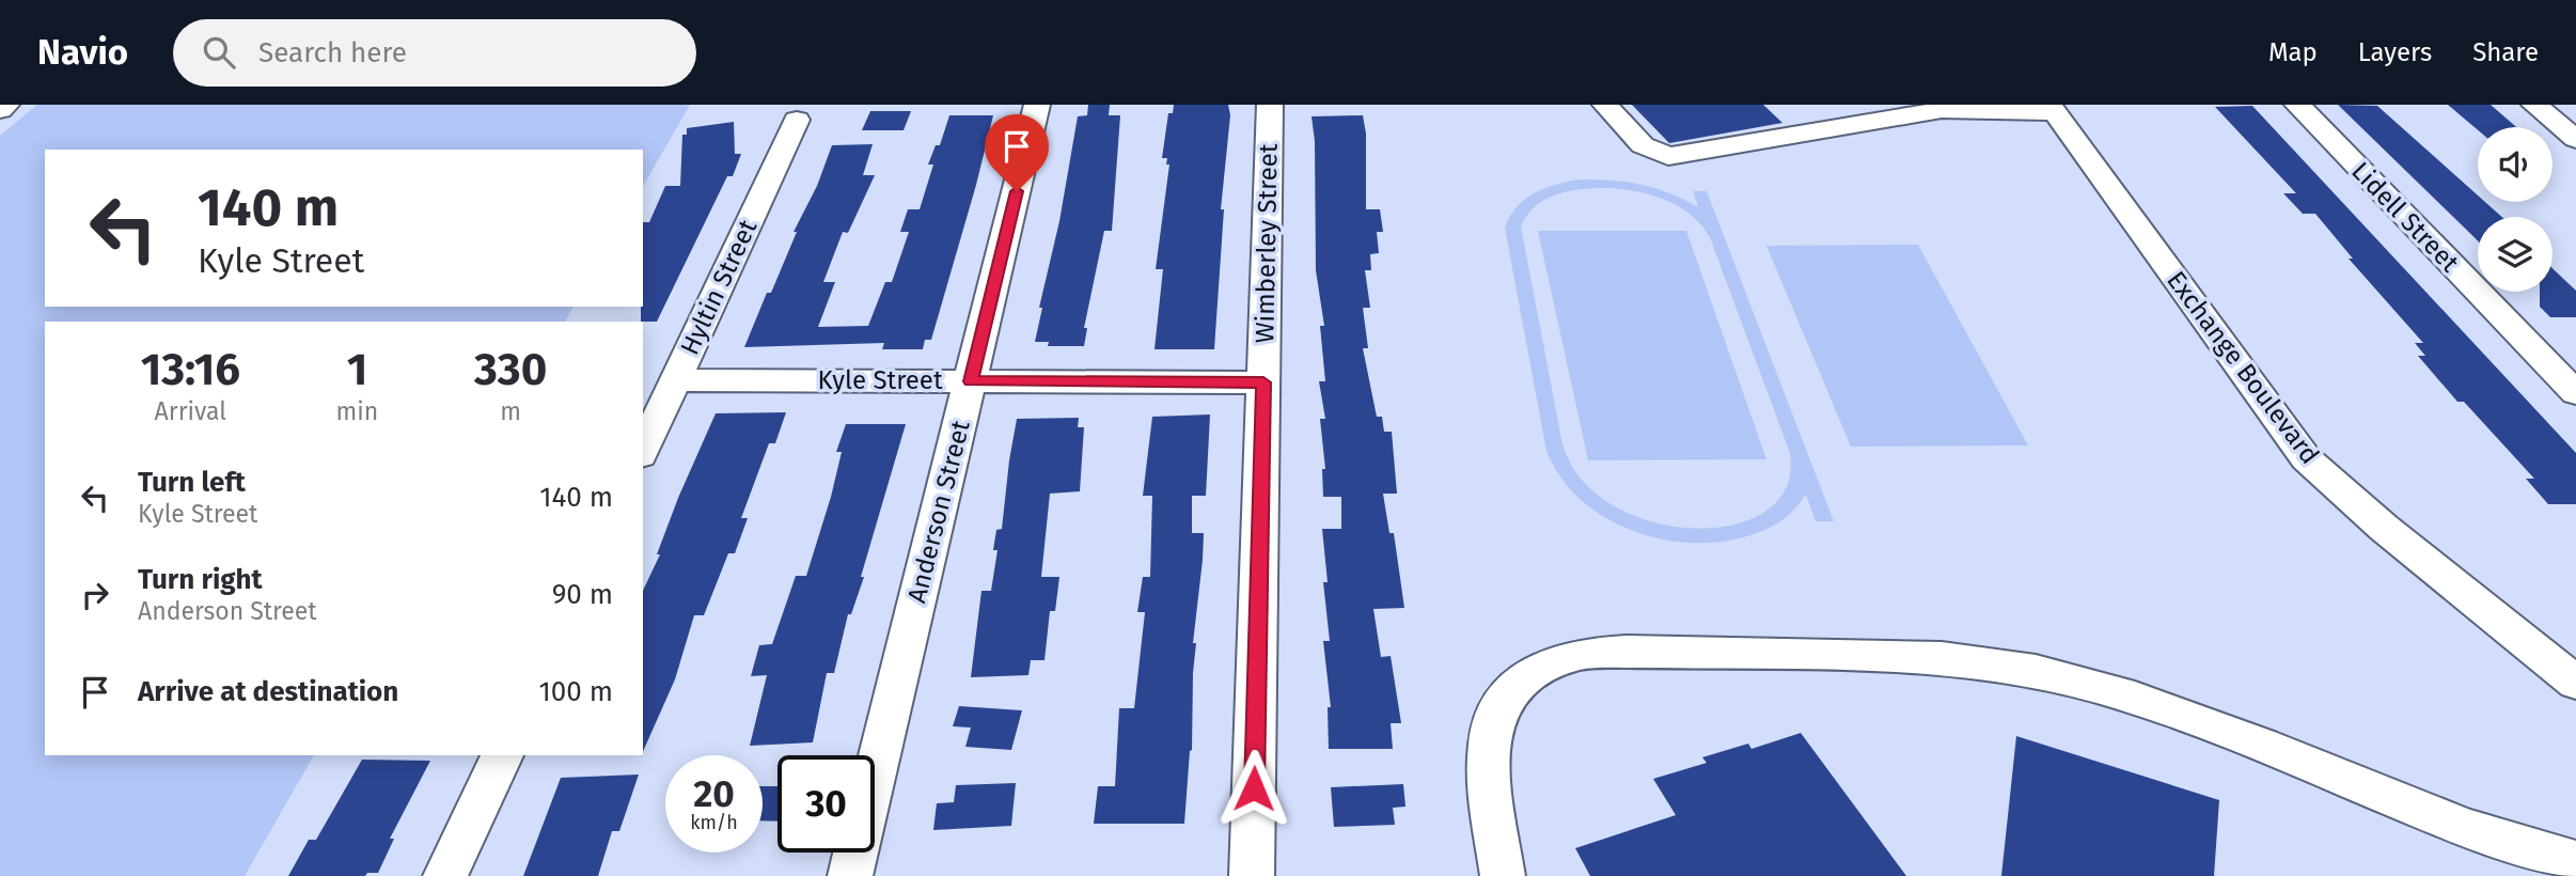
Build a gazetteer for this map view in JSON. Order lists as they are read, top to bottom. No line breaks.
{"streets":{"street":["Lidell Street","Wimberley Street","Hyltin Street","Exchange Boulevard","Kyle Street","Anderson Street"]},"crossings":[["Wimberley Street","Kyle Street"],["Hyltin Street","Kyle Street"],["Kyle Street","Anderson Street"]],"page":{"header":"Navio","search":"Search here","nav":["Map","Layers","Share"],"turn":["140 m","Kyle Street"],"eta":["13:16","Arrival","1","min","330","m"],"list":[{"name":"Turn left","note":"Kyle Street","value":"140 m"},{"name":"Turn right","note":"Anderson Street","value":"90 m"},{"name":"Arrive at destination","value":"100 m"}],"speed":"20 km/h","limit":"30"}}
